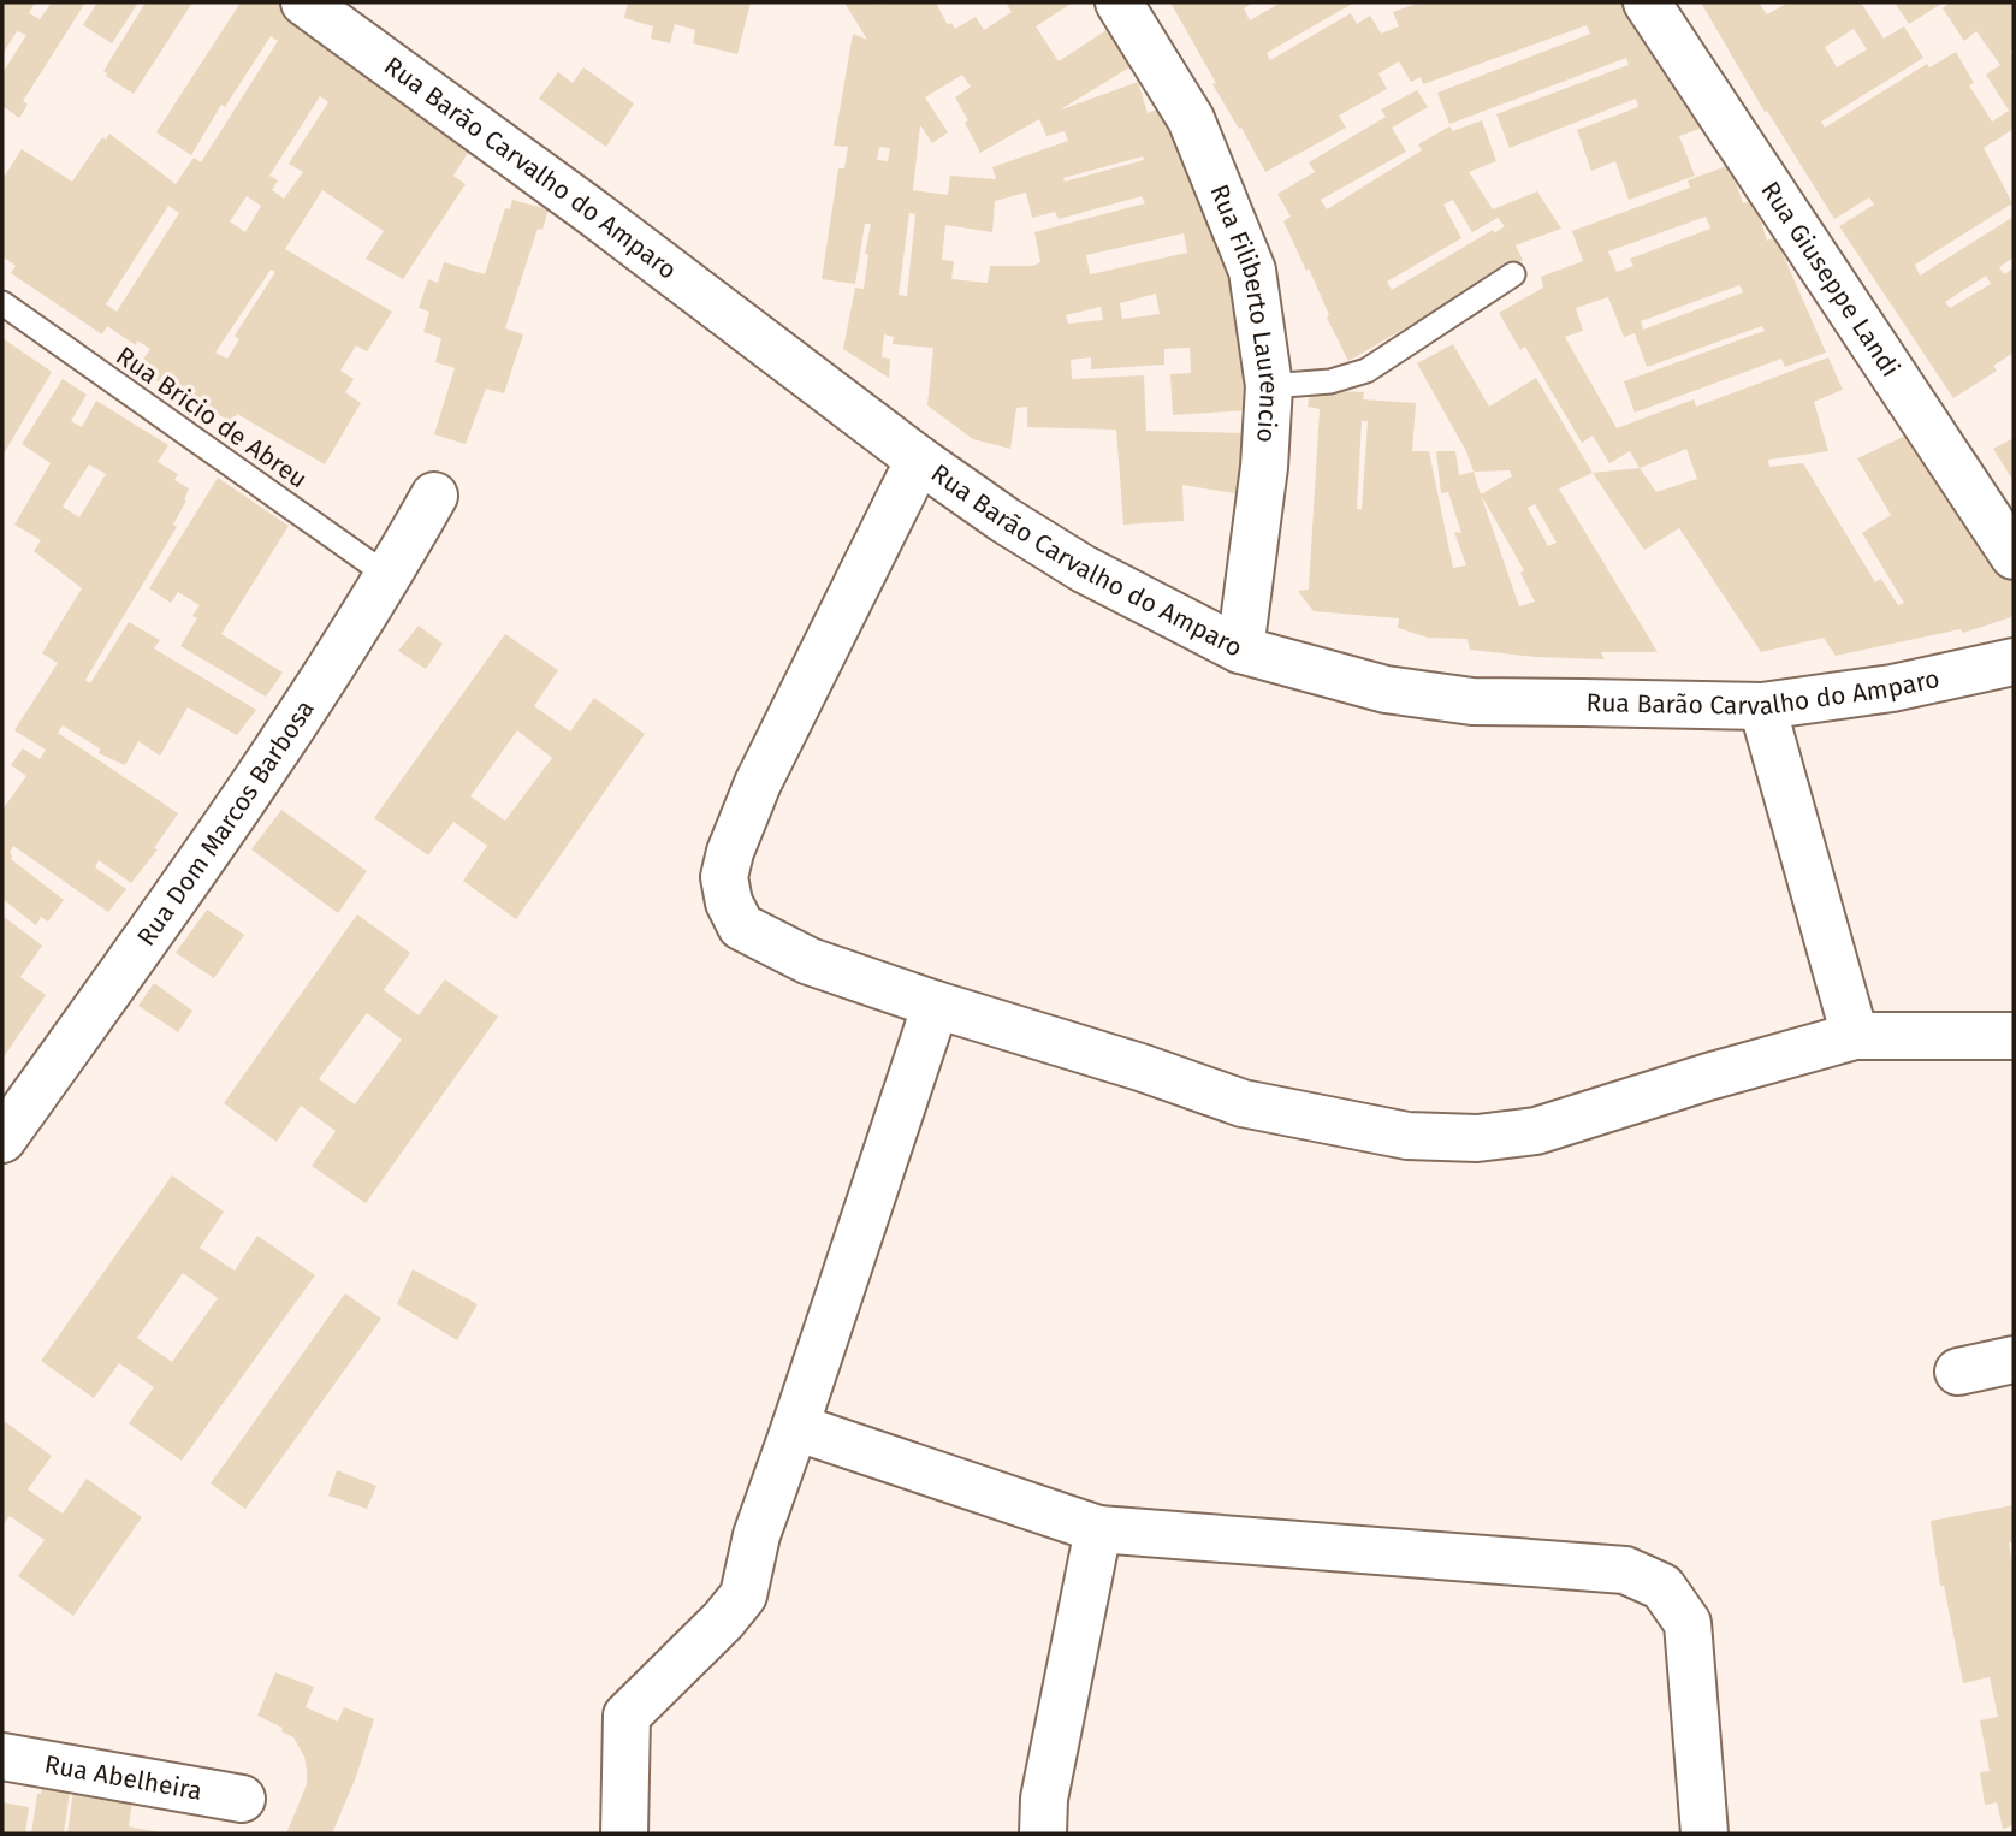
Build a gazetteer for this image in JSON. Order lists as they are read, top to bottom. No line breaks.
{"streets":{"street":["Rua Barão Carvalho do Amparo","Rua Giuseppe Landi","Rua Filiberto Laurencio","Rua Dom Marcos Barbosa","Rua Abelheira"],"lane":["Rua Bricio de Abreu"]},"crossings":[["Rua Barão Carvalho do Amparo","Rua Filiberto Laurencio"],["Rua Bricio de Abreu","Rua Dom Marcos Barbosa"]]}
